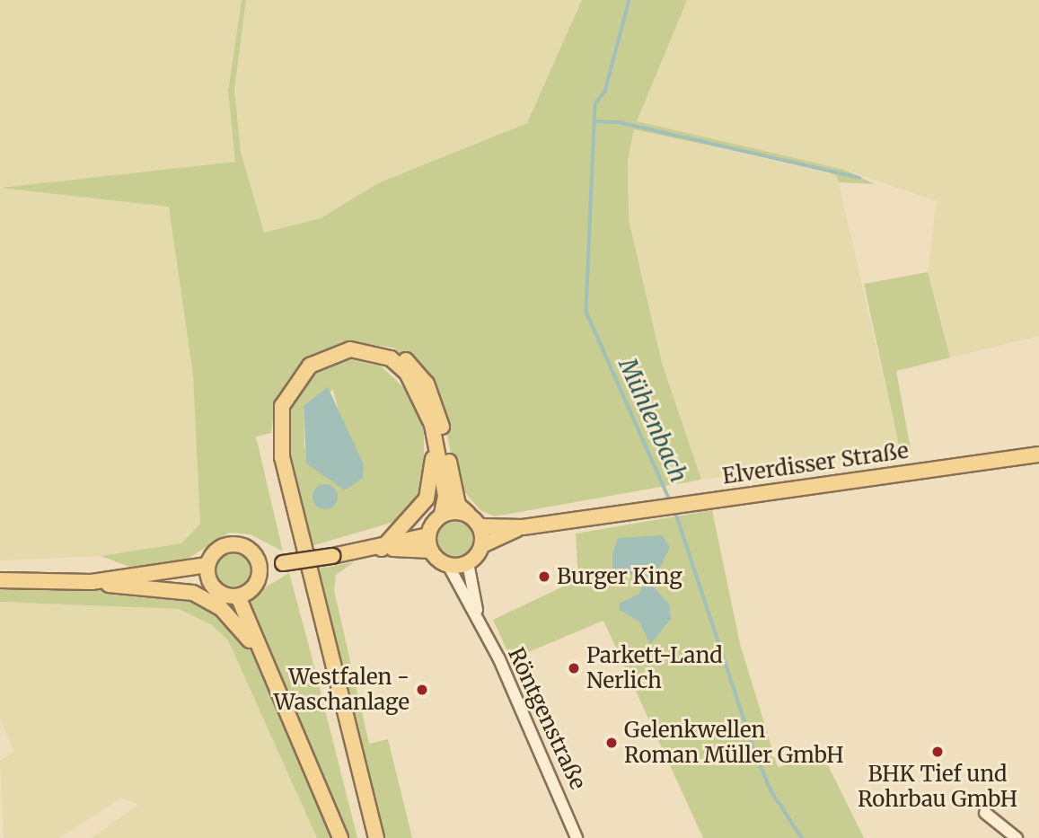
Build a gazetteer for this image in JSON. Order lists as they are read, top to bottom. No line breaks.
{"streets":{"main road":["Elverdisser Straße"],"street":["Röntgenstraße"]},"crossings":[["Elverdisser Straße","Röntgenstraße"]],"water":["Mühlenbach"],"places":["Burger King","Parkett-Land Nerlich","Westfalen - Waschanlage","Gelenkwellen Roman Müller GmbH","BHK Tief und Rohrbau GmbH"]}
